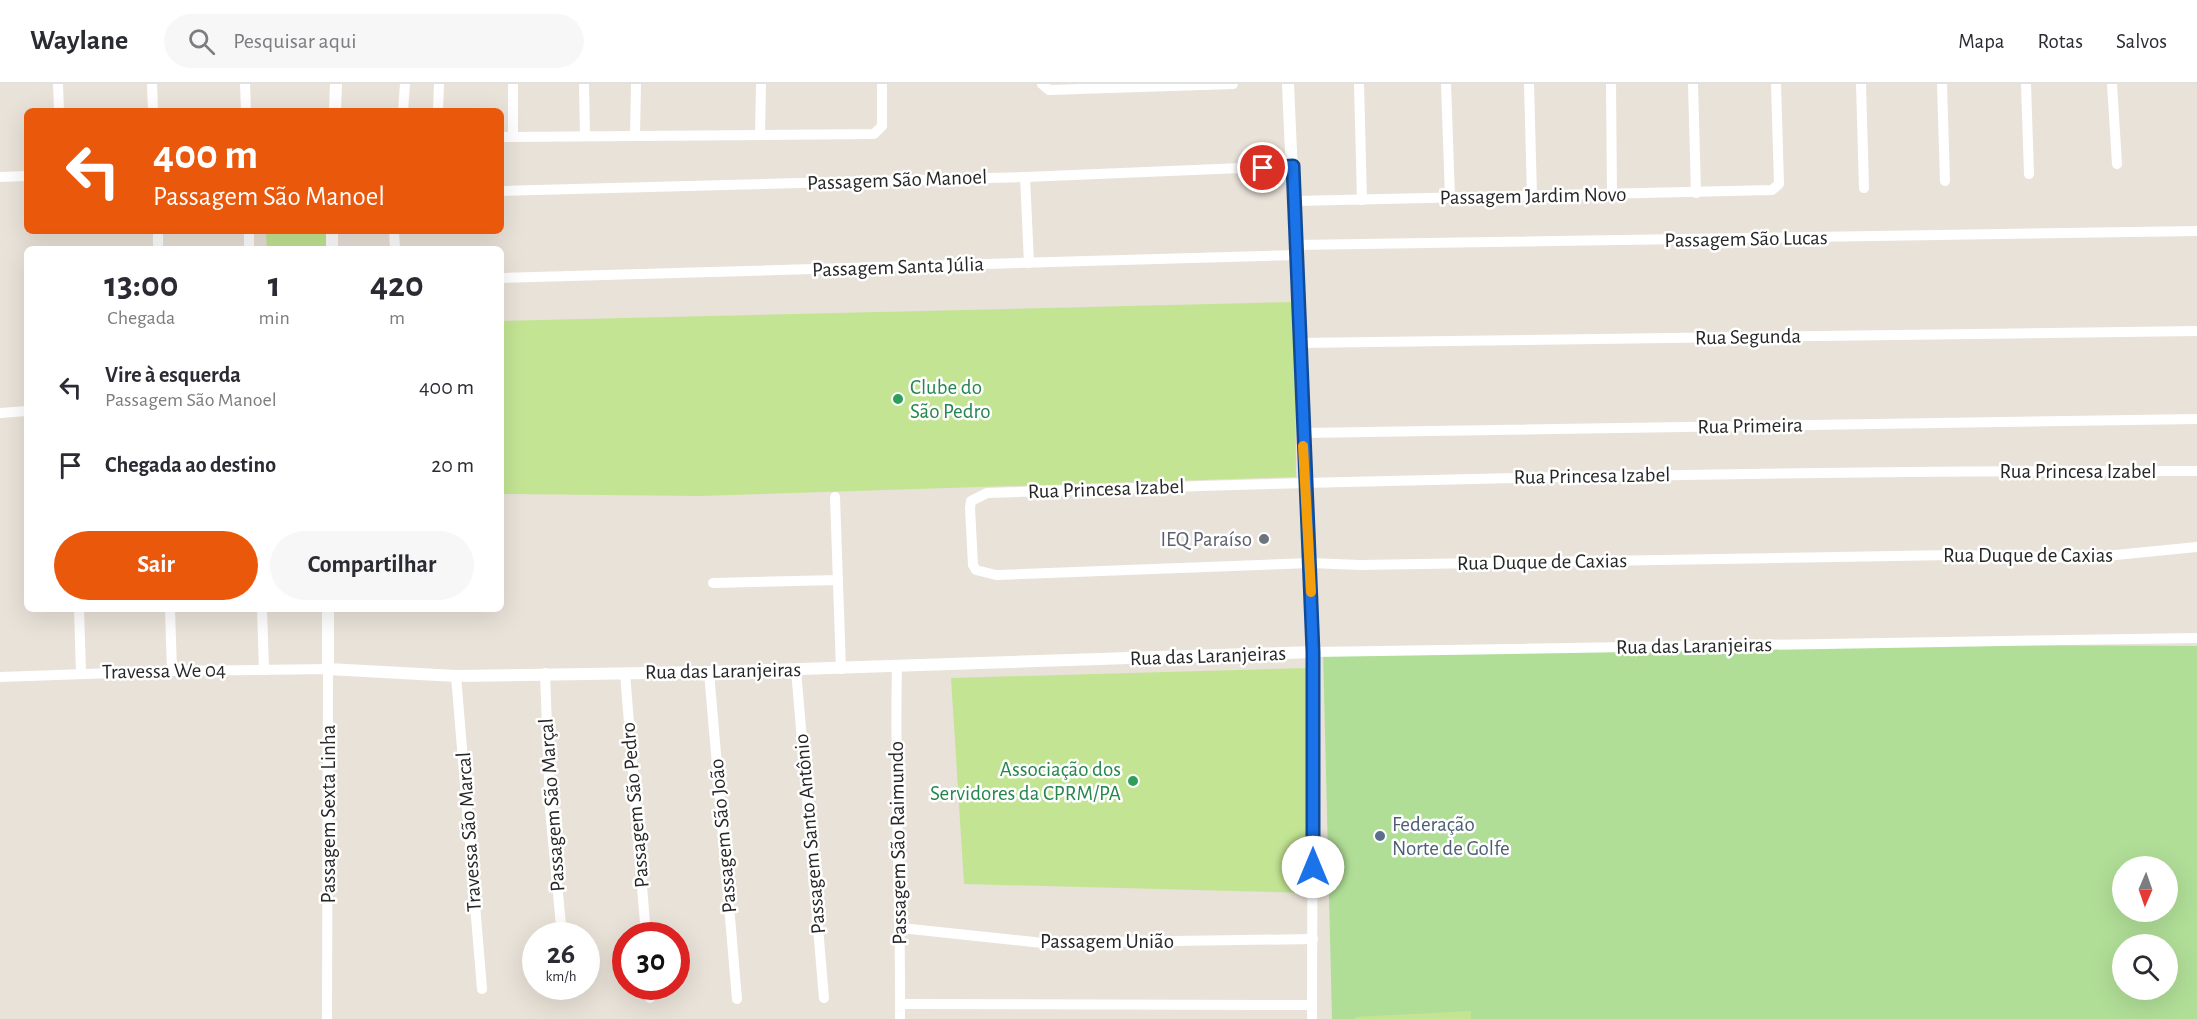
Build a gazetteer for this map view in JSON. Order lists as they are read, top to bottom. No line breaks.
{"streets":{"street":["Passagem São Manoel","Passagem Jardim Novo","Passagem São Lucas","Passagem Santa Júlia","Rua Segunda","Rua Primeira","Rua Princesa Izabel","Rua Duque de Caxias","Rua das Laranjeiras","Travessa We 04","Passagem São Marçal","Passagem São Pedro","Passagem Sexta Linha","Travessa São Marcal","Passagem Santo Antônio","Passagem São João","Passagem São Raimundo","Passagem União"]},"crossings":[["Passagem São Lucas","Passagem Santa Júlia"],["Rua Princesa Izabel","Rua Duque de Caxias"],["Rua das Laranjeiras","Travessa We 04"],["Rua das Laranjeiras","Passagem São Marçal"],["Rua das Laranjeiras","Passagem São Pedro"],["Rua das Laranjeiras","Passagem Sexta Linha"],["Rua das Laranjeiras","Travessa São Marcal"],["Rua das Laranjeiras","Passagem Santo Antônio"],["Rua das Laranjeiras","Passagem São João"],["Rua das Laranjeiras","Passagem São Raimundo"],["Travessa We 04","Passagem Sexta Linha"],["Passagem São Raimundo","Passagem União"]],"places":["Clube do São Pedro","IEQ Paraíso","Associação dos Servidores da CPRM/PA","Federação Norte de Golfe"],"north":"bottom","page":{"header":"Waylane","search":"Pesquisar aqui","nav":["Mapa","Rotas","Salvos"],"turn":["400 m","Passagem São Manoel"],"eta":["13:00","Chegada","1","min","420","m"],"list":[{"name":"Vire à esquerda","note":"Passagem São Manoel","value":"400 m"},{"name":"Chegada ao destino","value":"20 m"}],"buttons":["Sair","Compartilhar"],"speed":"26 km/h","limit":"30"}}
